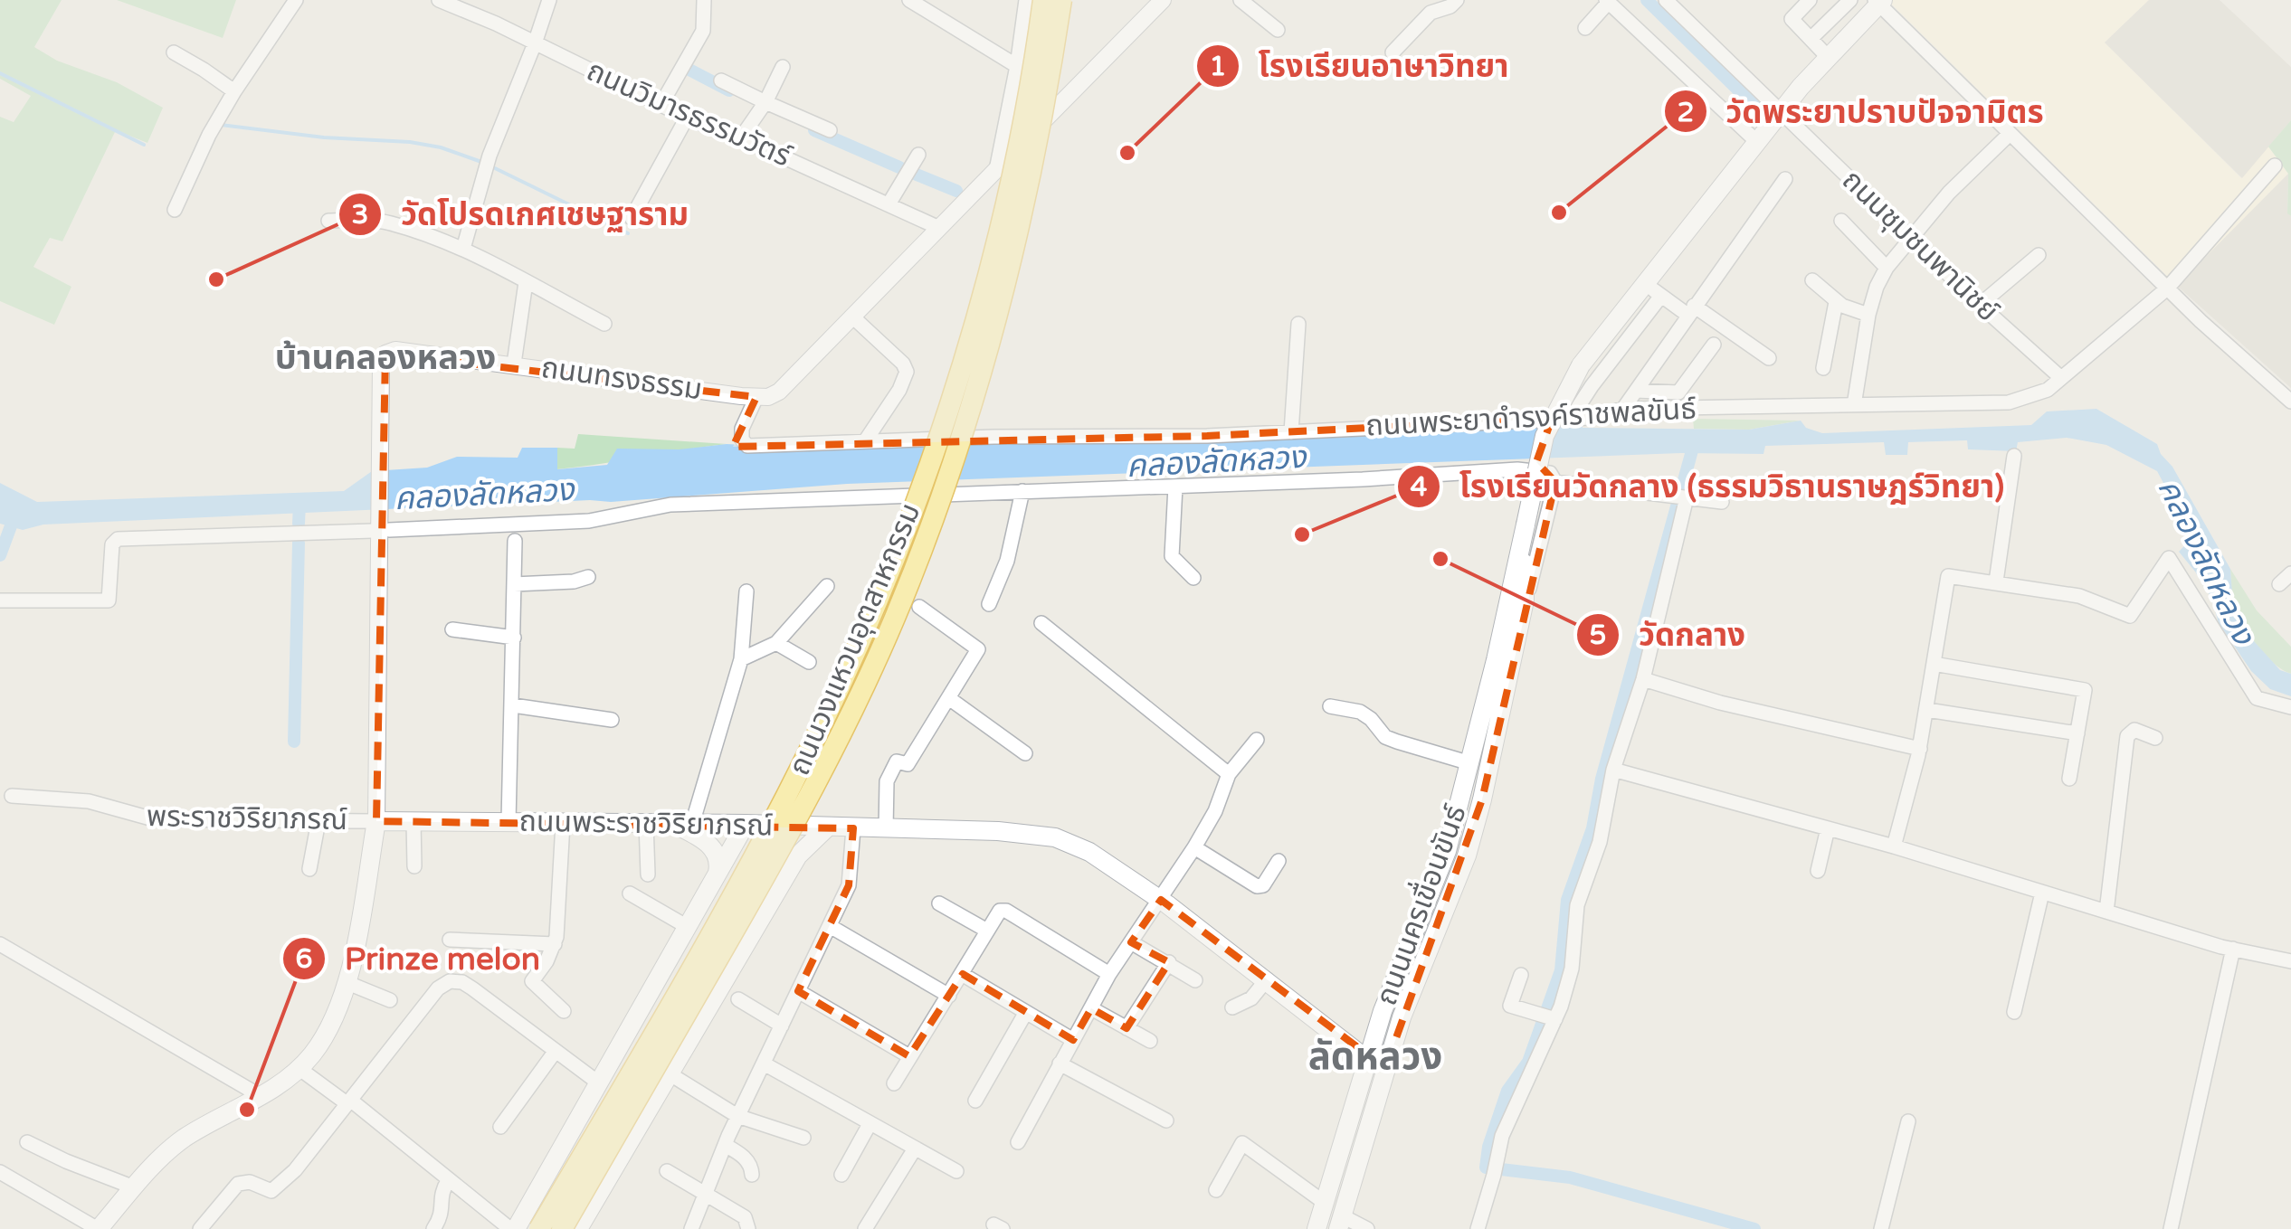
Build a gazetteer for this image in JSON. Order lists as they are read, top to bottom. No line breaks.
{"streets":{"main road":["ถนนวงแหวนอุตสาหกรรม","ถนนพระราชวิริยาภรณ์","ถนนนครเขื่อนขันธ์"],"street":["ถนนวิมารธรรมวัตร์","ถนนชุมชนพานิชย์","ถนนทรงธรรม","ถนนพระยาดำรงค์ราชพลขันธ์","พระราชวิริยาภรณ์"]},"crossings":[["ถนนชุมชนพานิชย์","ถนนพระยาดำรงค์ราชพลขันธ์"],["ถนนชุมชนพานิชย์","ถนนนครเขื่อนขันธ์"],["ถนนทรงธรรม","ถนนพระยาดำรงค์ราชพลขันธ์"],["ถนนทรงธรรม","พระราชวิริยาภรณ์"],["ถนนทรงธรรม","ถนนพระราชวิริยาภรณ์"],["พระราชวิริยาภรณ์","ถนนพระราชวิริยาภรณ์"],["ถนนพระราชวิริยาภรณ์","ถนนนครเขื่อนขันธ์"]],"districts":["บ้านคลองหลวง","ลัดหลวง"],"water":["คลองลัดหลวง"],"places":["โรงเรียนอาษาวิทยา","วัดพระยาปราบปัจจามิตร","วัดโปรดเกศเชษฐาราม","โรงเรียนวัดกลาง (ธรรมวิธานราษฎร์วิทยา)","วัดกลาง","Prinze melon"]}
